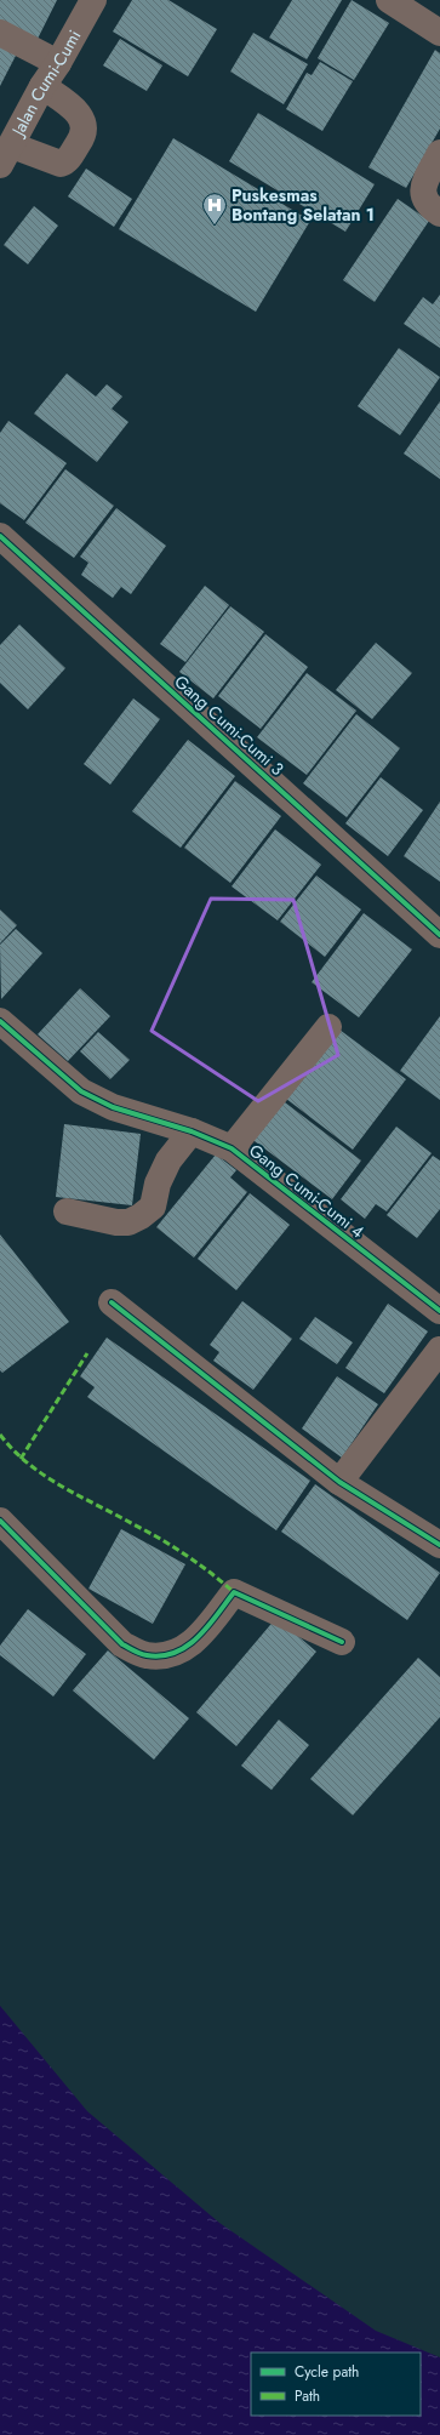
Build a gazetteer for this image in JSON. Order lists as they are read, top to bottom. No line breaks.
{"streets":{"street":["Jalan Cumi-Cumi","Gang Cumi-Cumi 3","Gang Cumi-Cumi 4"]},"places":{"hospital":["Puskesmas Bontang Selatan 1"]},"legend":["Cycle path","Path"]}
